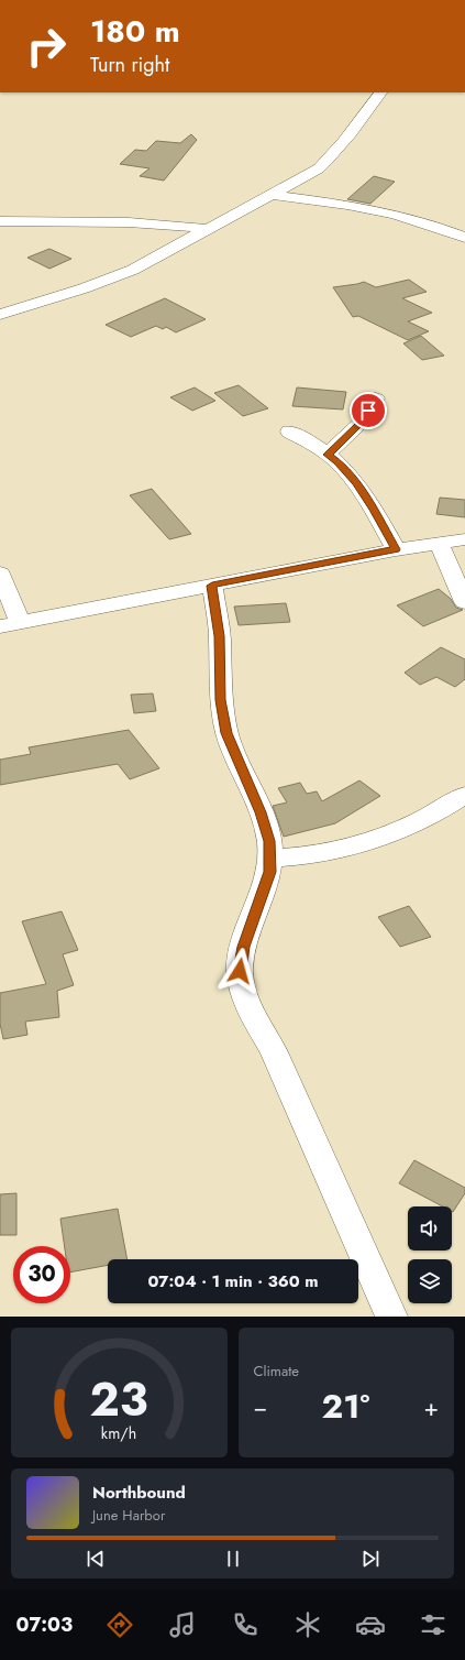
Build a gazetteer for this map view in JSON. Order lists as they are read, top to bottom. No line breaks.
{"page":{"turn":["180 m","Turn right"],"limit":"30","trip":"07:04 · 1 min · 360 m","tile":"Climate","heat":["−","21°","+"],"song":["Northbound","June Harbor"],"tabs":"07:03","gauge":["23","km/h"]}}
